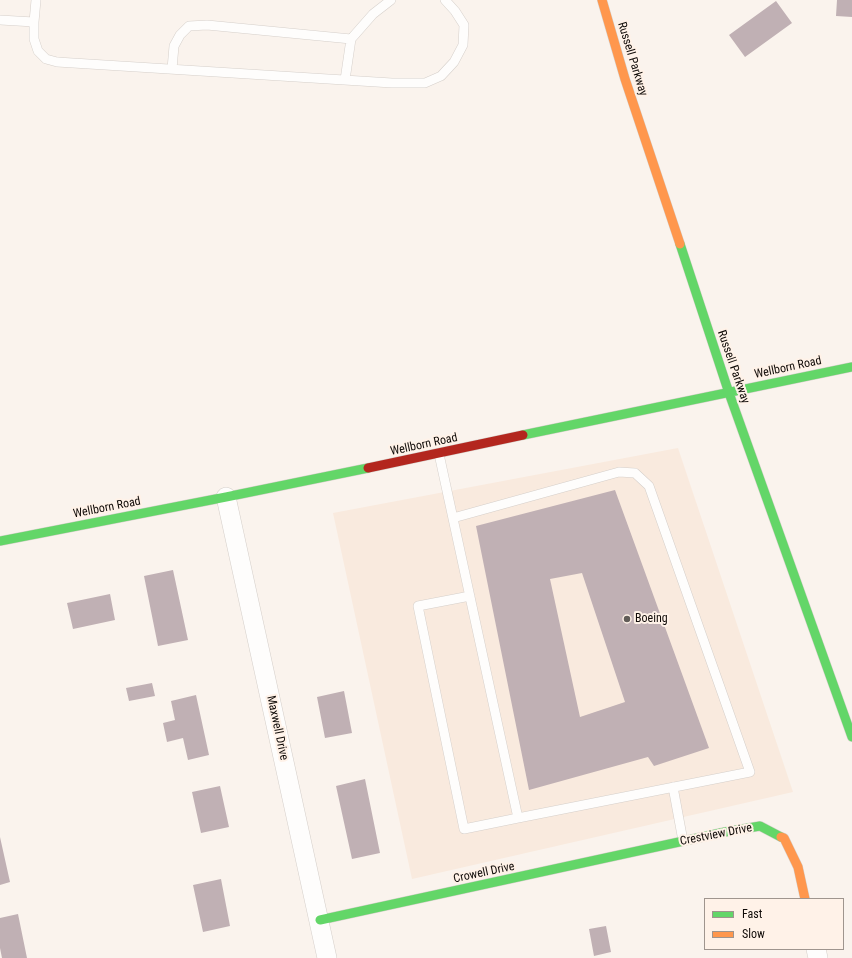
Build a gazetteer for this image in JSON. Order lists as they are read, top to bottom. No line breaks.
{"streets":{"street":["Russell Parkway","Wellborn Road","Maxwell Drive","Crestview Drive","Crowell Drive"]},"crossings":[["Russell Parkway","Wellborn Road"],["Wellborn Road","Maxwell Drive"],["Maxwell Drive","Crowell Drive"],["Crestview Drive","Crowell Drive"]],"places":["Boeing"],"legend":["Fast","Slow"]}
